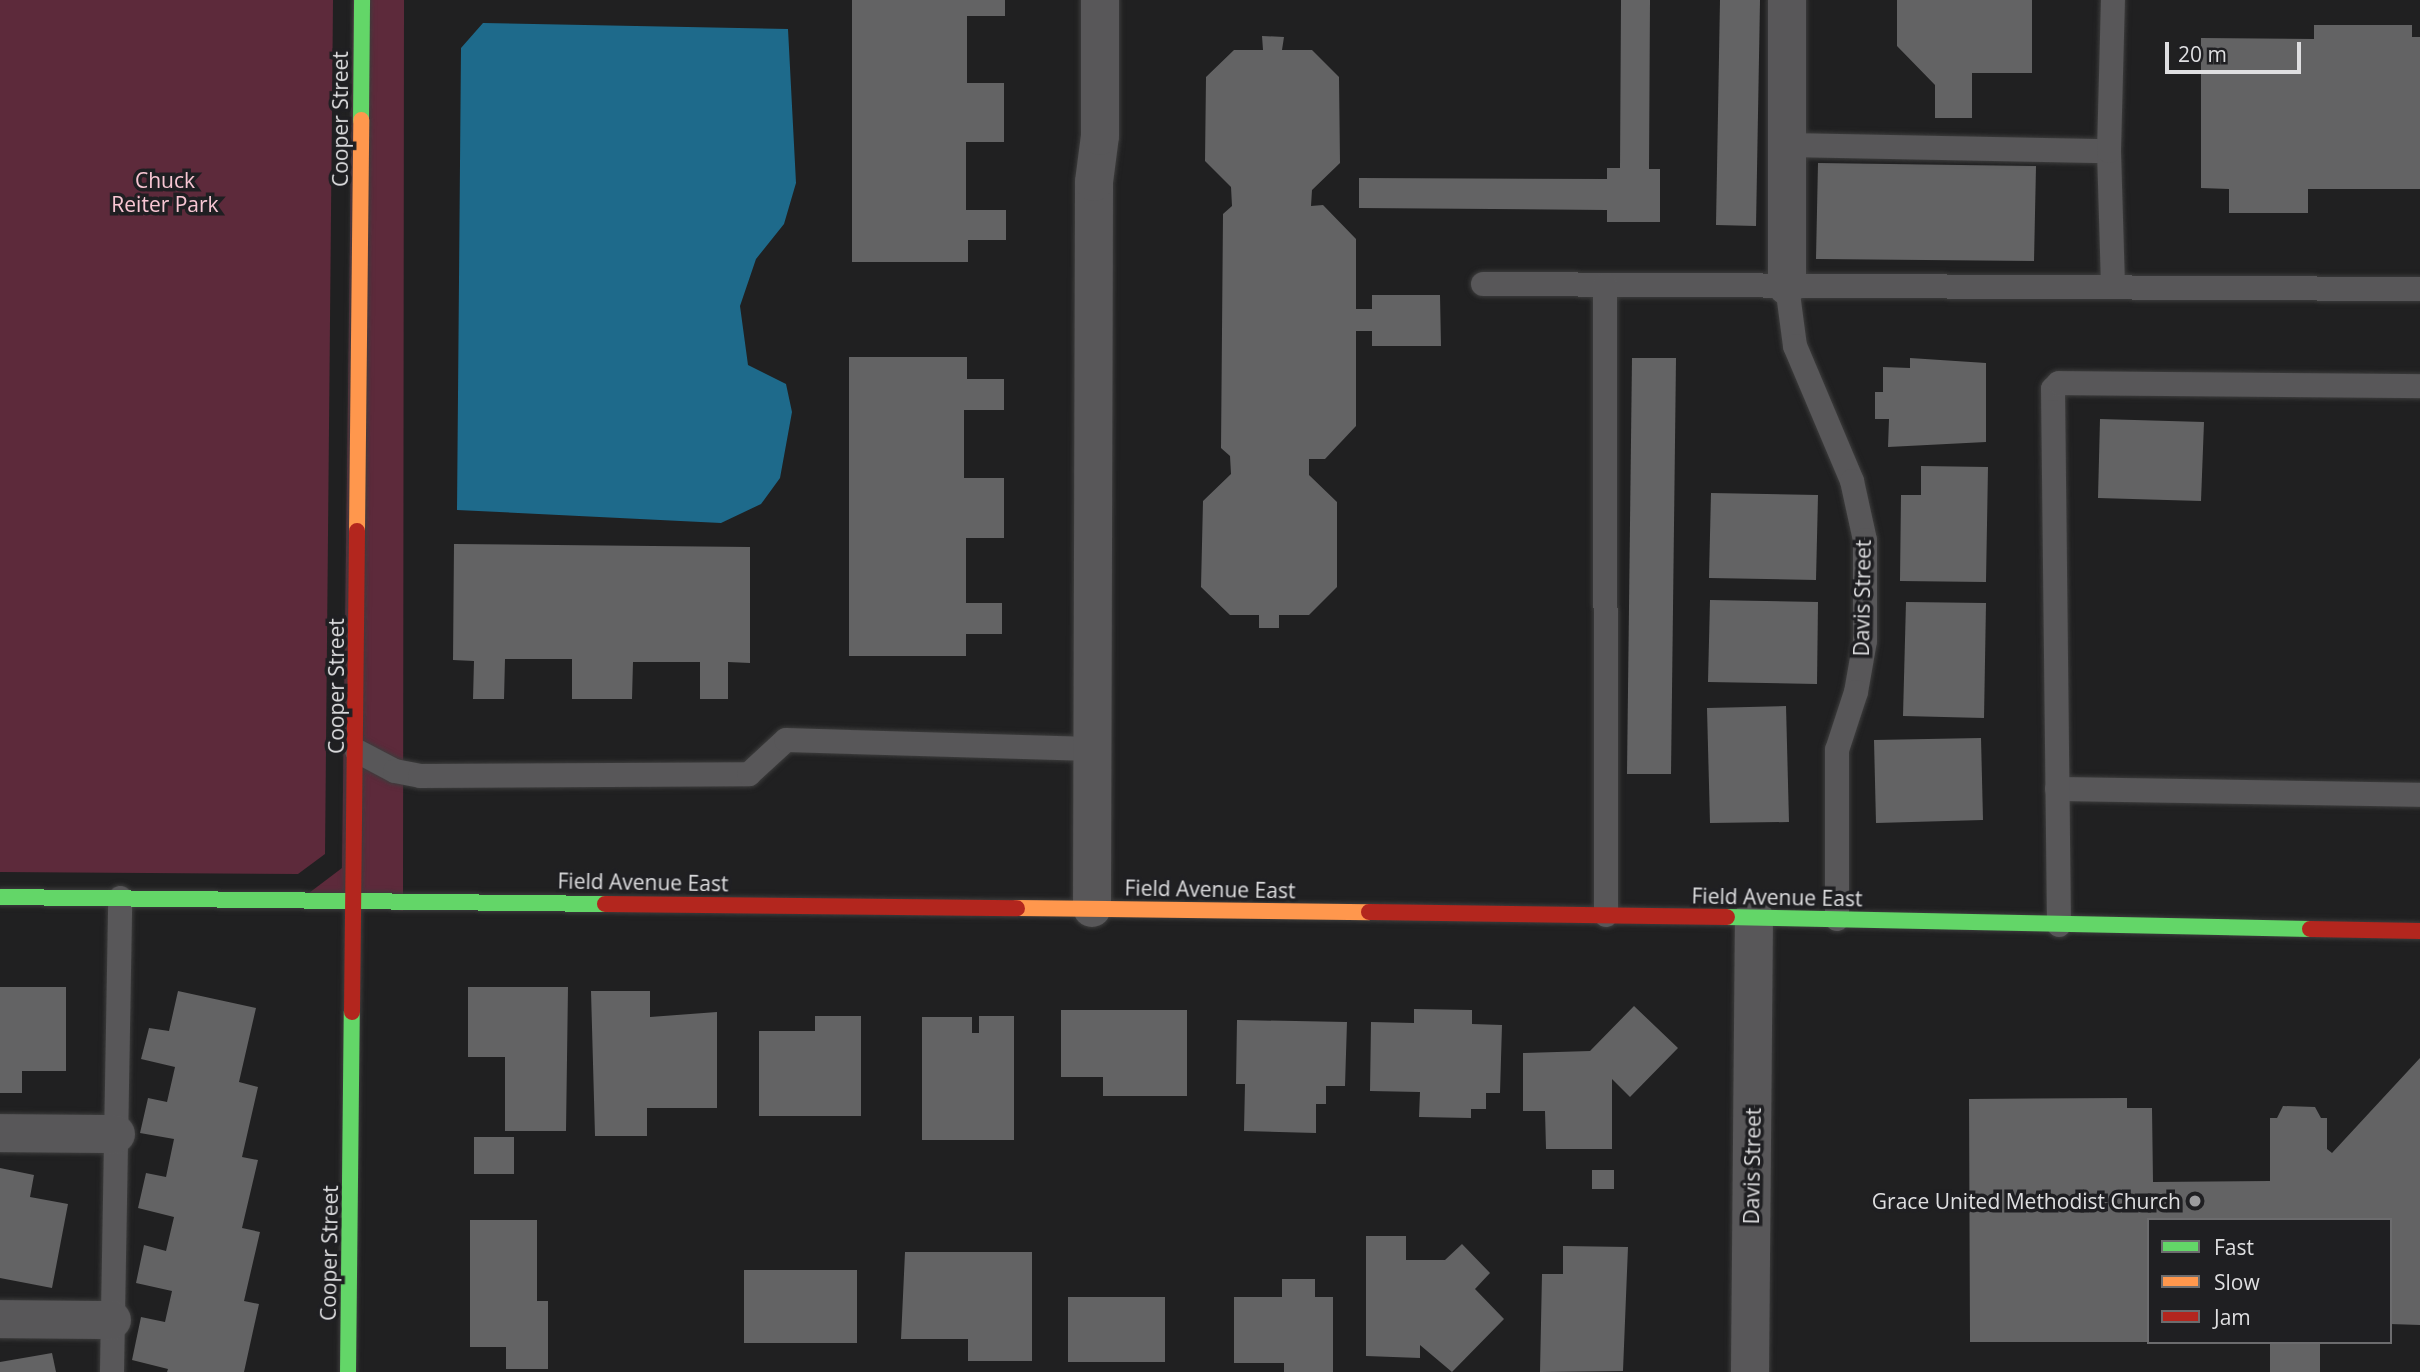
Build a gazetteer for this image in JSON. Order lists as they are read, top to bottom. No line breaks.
{"streets":{"street":["Cooper Street","Davis Street","Field Avenue East"]},"crossings":[["Cooper Street","Field Avenue East"],["Davis Street","Field Avenue East"]],"parks":["Chuck Reiter Park"],"places":["Grace United Methodist Church"],"legend":["Fast","Slow","Jam"],"scale_bar":"20 m"}
